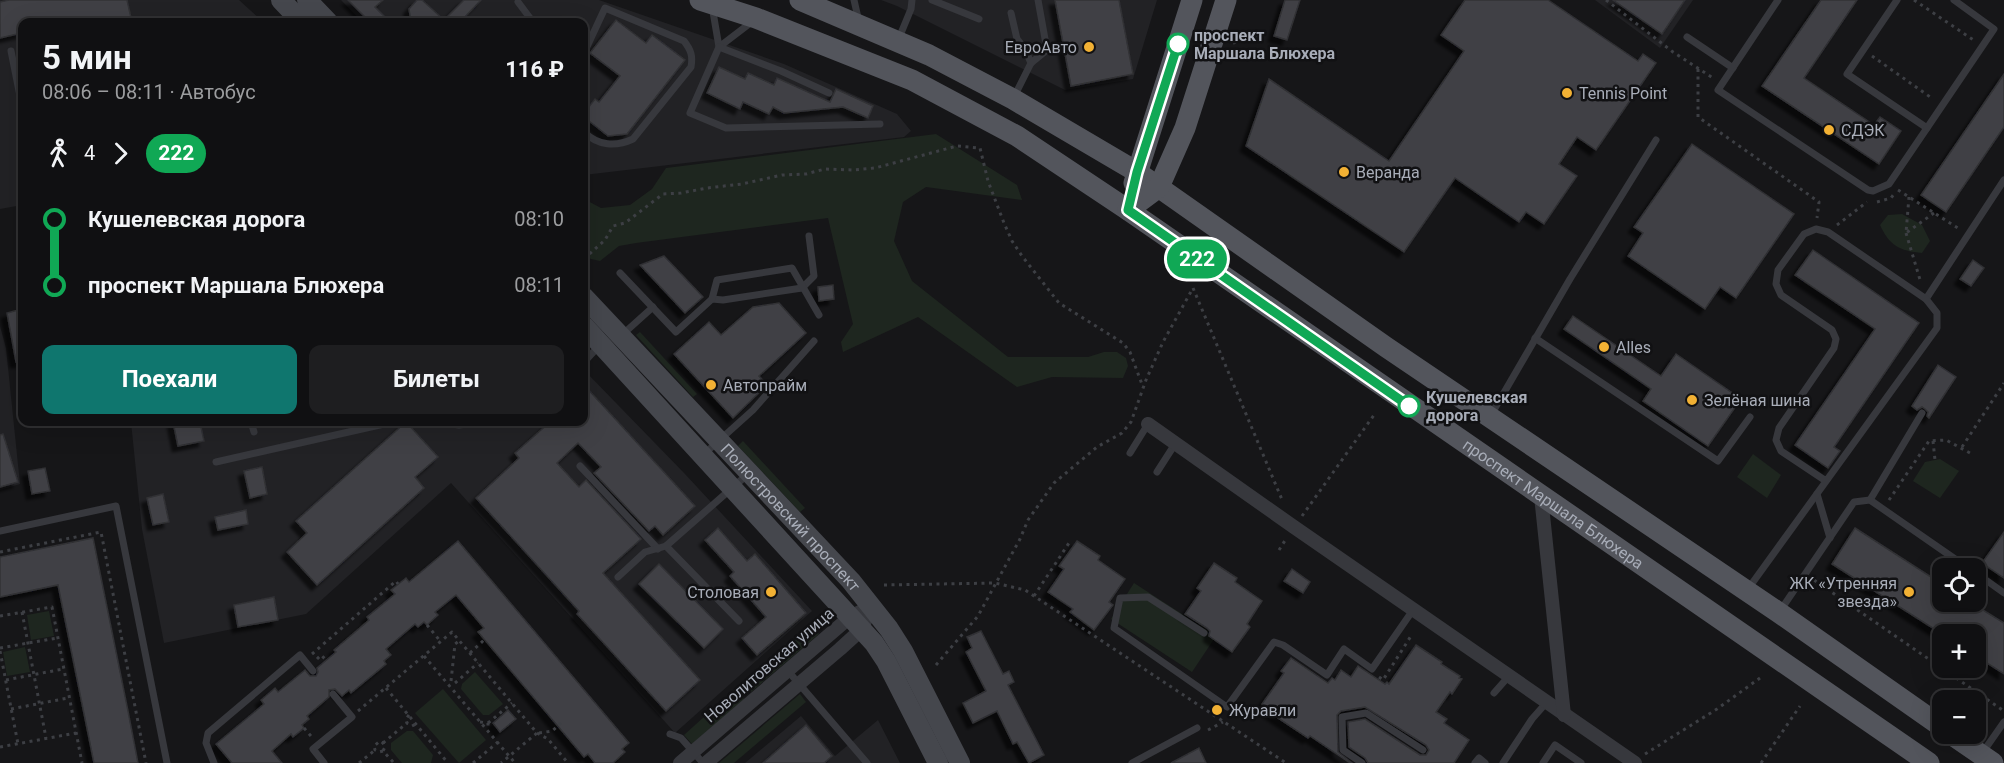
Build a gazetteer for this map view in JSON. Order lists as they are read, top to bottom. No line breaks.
{"streets":{"main road":["проспект Маршала Блюхера","Полюстровский проспект"],"street":["Новолитовская улица"]},"crossings":[["Полюстровский проспект","Новолитовская улица"]],"places":["проспект Маршала Блюхера","ЕвроАвто","Tennis Point","СДЭК","Веранда","Alles","Автопрайм","Зелёная шина","Кушелевская дорога","Столовая","ЖК «Утренняя звезда»","Журавли"],"lines":["bus line 222"],"page":{"on_map":"222","heading":["5 мин","08:06 – 08:11 · Автобус","116 ₽"],"legs":["4","222"],"list":[{"name":"Кушелевская дорога","value":"08:10"},{"name":"проспект Маршала Блюхера","value":"08:11"}],"buttons":["Поехали","Билеты"],"map_buttons":["+","−"]}}
